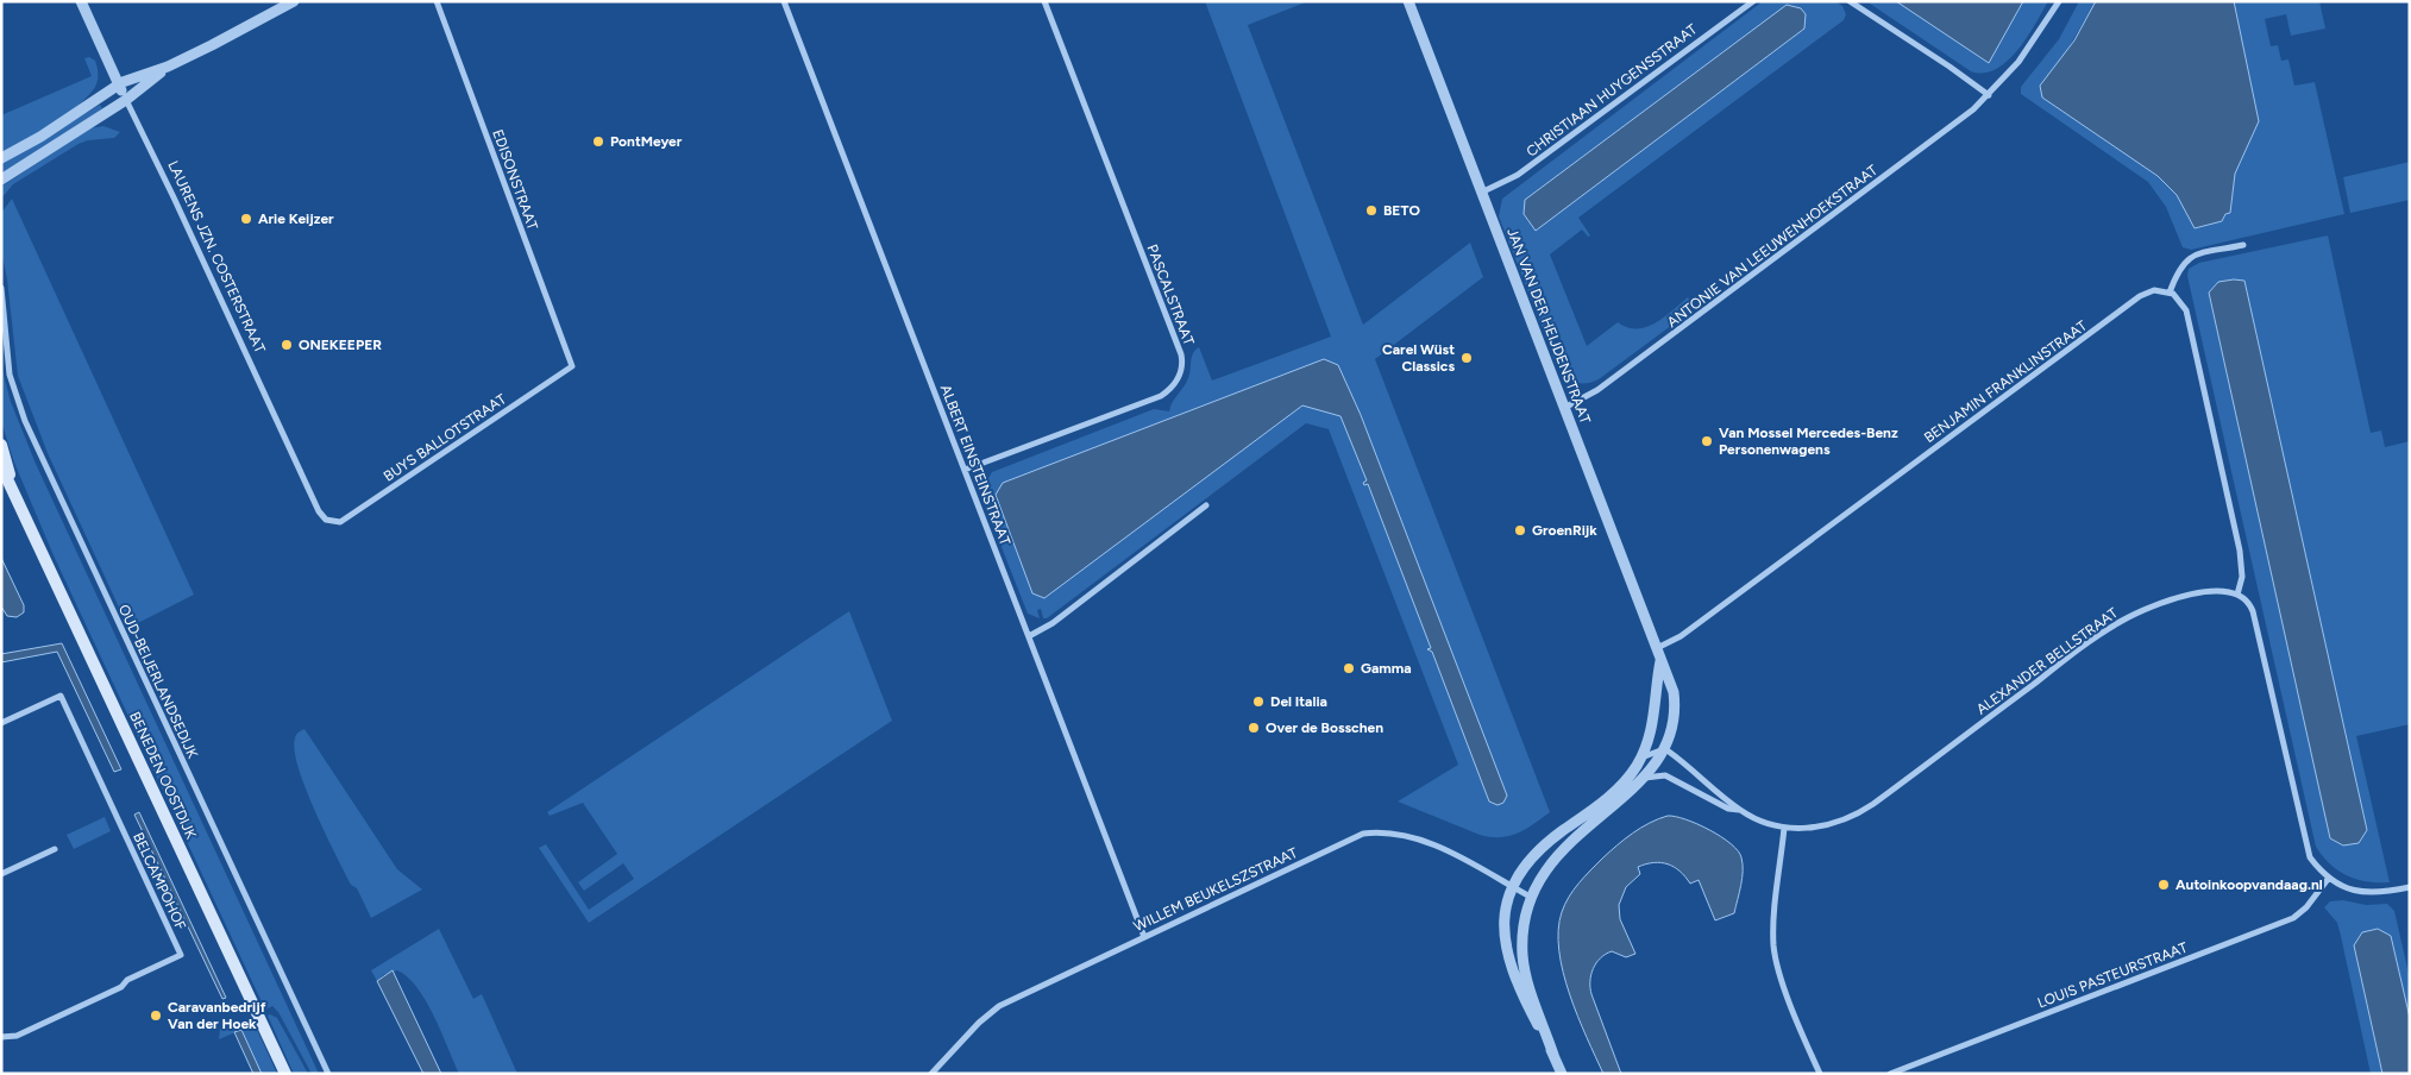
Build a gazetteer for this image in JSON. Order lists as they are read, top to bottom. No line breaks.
{"streets":{"main road":["BENEDEN OOSTDIJK"],"street":["CHRISTIAAN HUYGENSSTRAAT","EDISONSTRAAT","ANTONIE VAN LEEUWENHOEKSTRAAT","LAURENS JZN. COSTERSTRAAT","PASCALSTRAAT","JAN VAN DER HEIJDENSTRAAT","BENJAMIN FRANKLINSTRAAT","BUYS BALLOTSTRAAT","ALBERT EINSTEINSTRAAT","ALEXANDER BELLSTRAAT","OUD-BEIJERLANDSEDIJK","BELCAMPOHOF","WILLEM BEUKELSZSTRAAT","LOUIS PASTEURSTRAAT"]},"crossings":[["CHRISTIAAN HUYGENSSTRAAT","JAN VAN DER HEIJDENSTRAAT"],["EDISONSTRAAT","BUYS BALLOTSTRAAT"],["ANTONIE VAN LEEUWENHOEKSTRAAT","JAN VAN DER HEIJDENSTRAAT"],["LAURENS JZN. COSTERSTRAAT","BUYS BALLOTSTRAAT"],["PASCALSTRAAT","ALBERT EINSTEINSTRAAT"],["JAN VAN DER HEIJDENSTRAAT","BENJAMIN FRANKLINSTRAAT"],["JAN VAN DER HEIJDENSTRAAT","ALEXANDER BELLSTRAAT"],["JAN VAN DER HEIJDENSTRAAT","WILLEM BEUKELSZSTRAAT"],["ALBERT EINSTEINSTRAAT","WILLEM BEUKELSZSTRAAT"]],"places":["PontMeyer","BETO","Arie Keijzer","ONEKEEPER","Carel Wüst Classics","Van Mossel Mercedes-Benz Personenwagens","GroenRijk","Gamma","Del Italia","Over de Bosschen","Autoinkoopvandaag.nl","Caravanbedrijf Van der Hoek"]}
